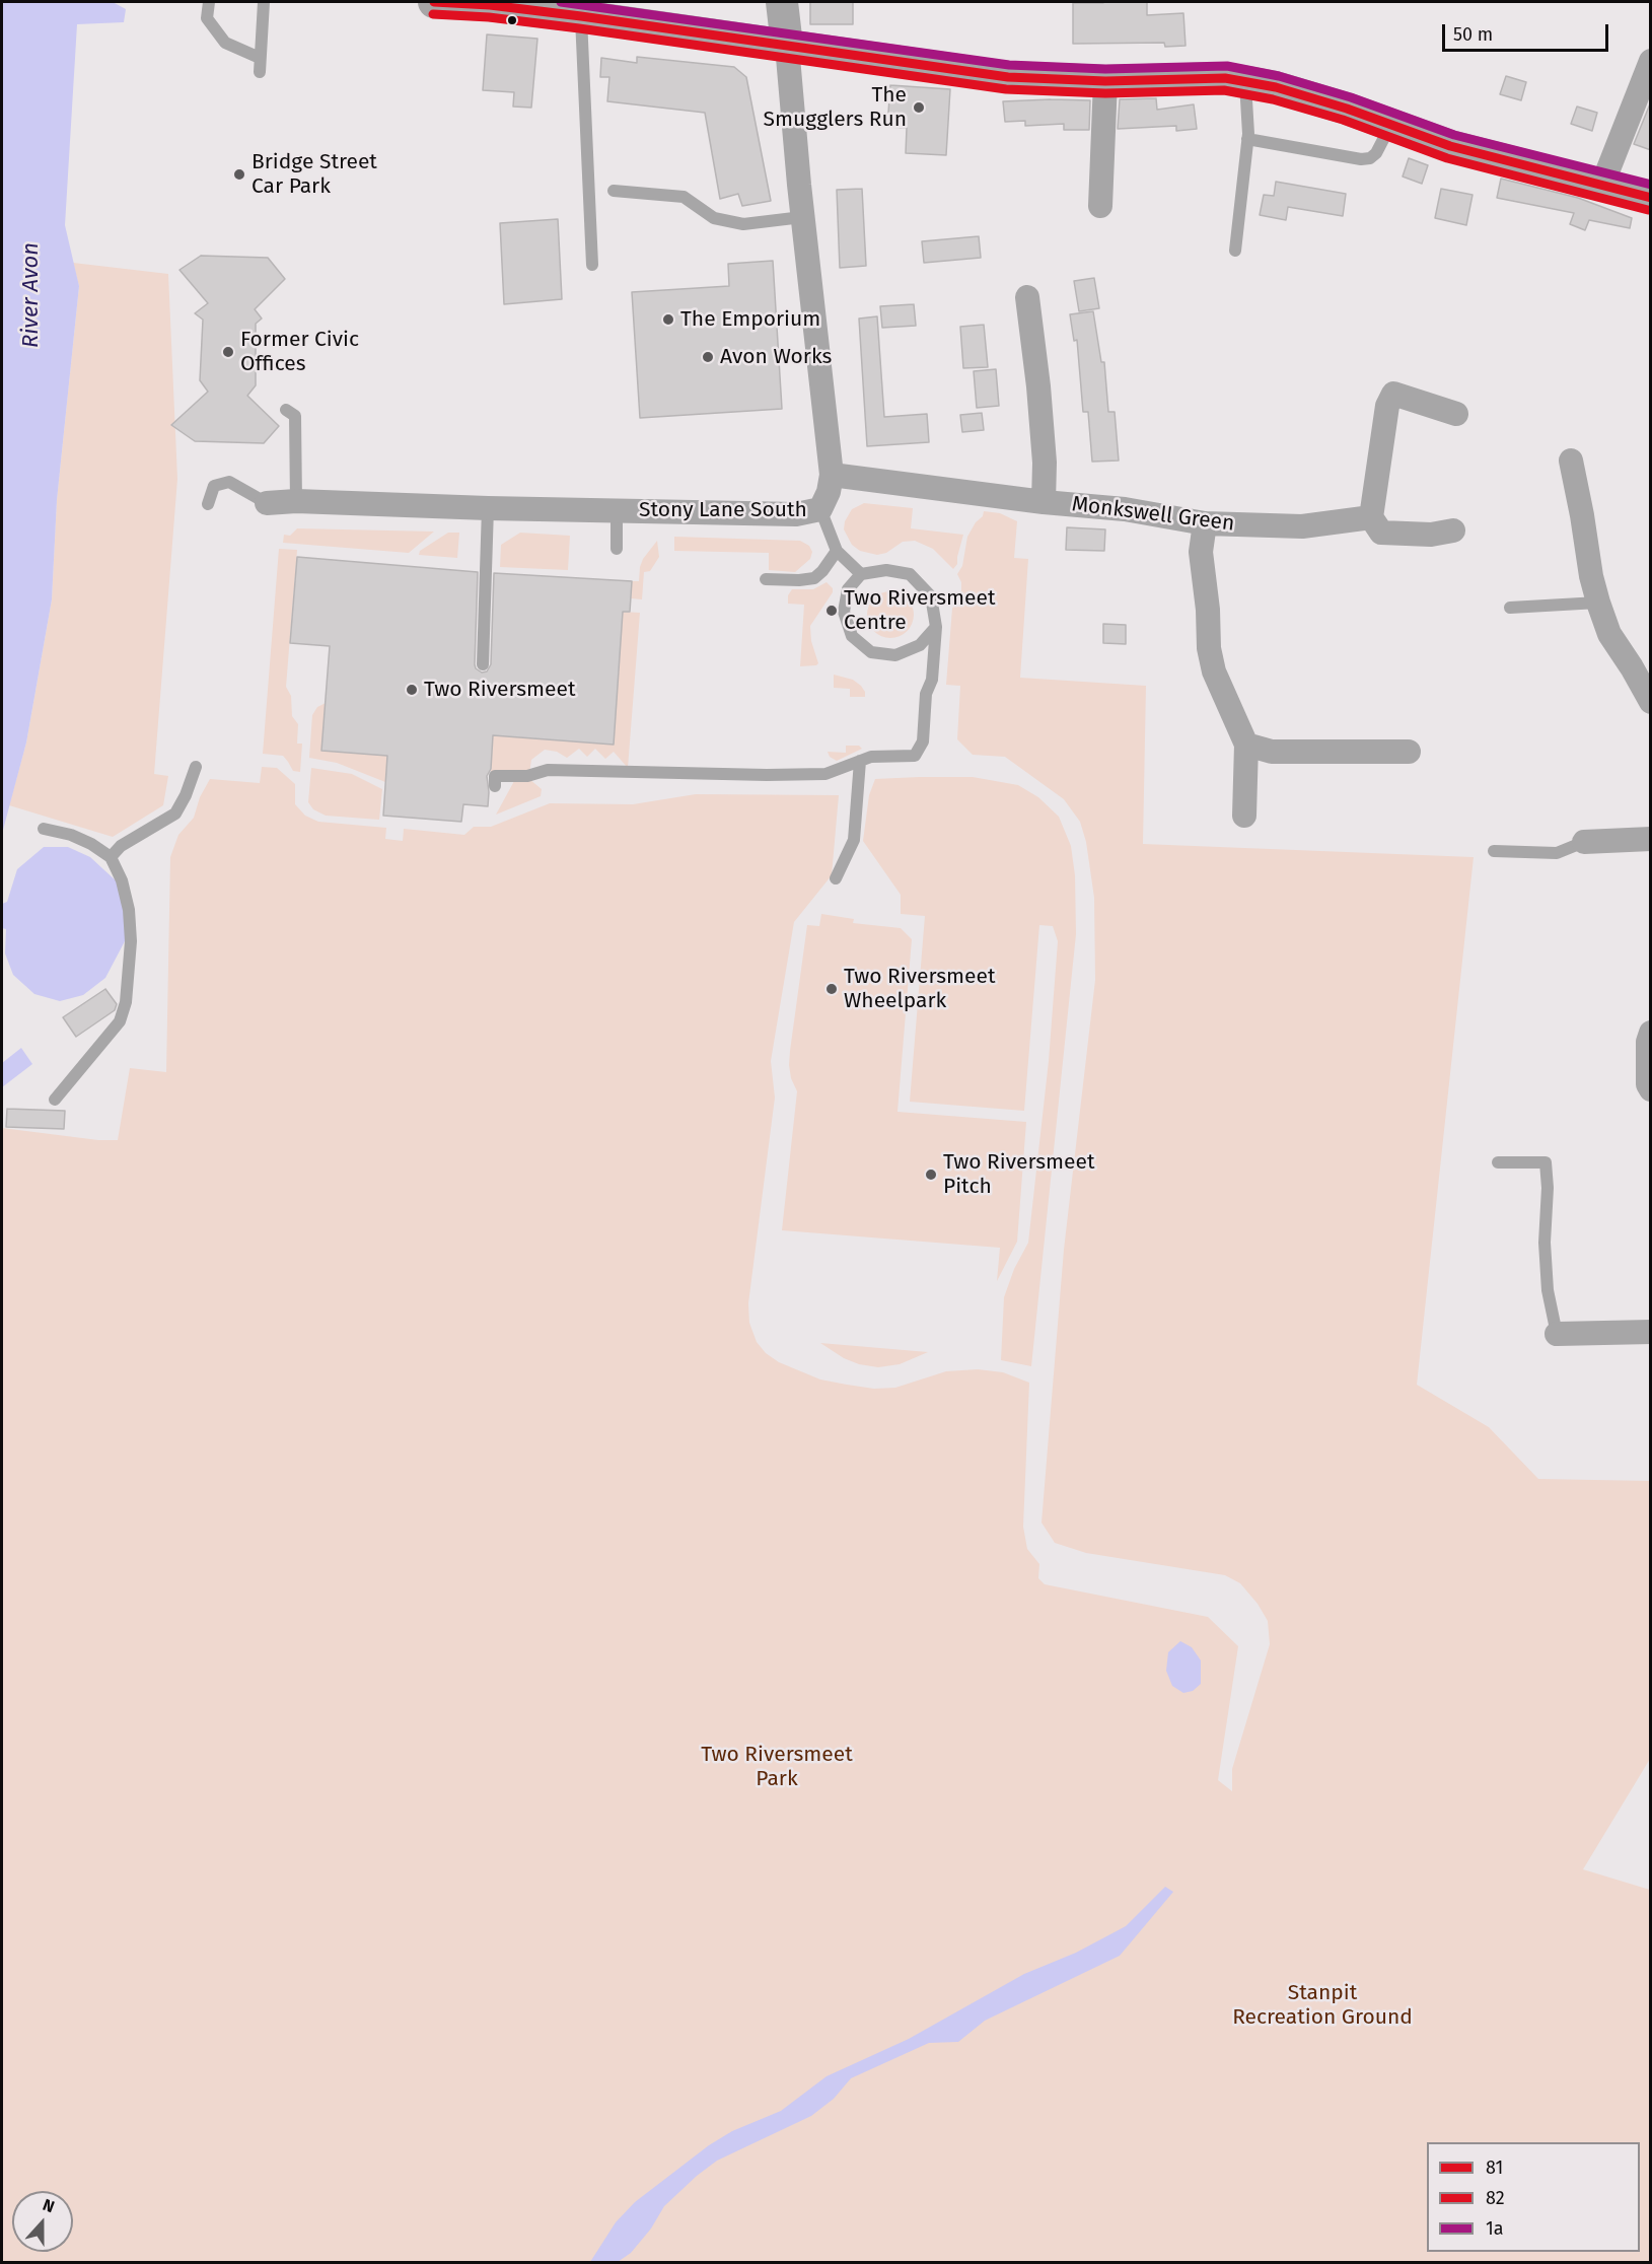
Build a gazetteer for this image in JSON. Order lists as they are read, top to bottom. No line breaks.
{"streets":{"street":["Stony Lane South","Monkswell Green"]},"crossings":[["Stony Lane South","Monkswell Green"]],"water":["River Avon"],"parks":["Two Riversmeet Park","Stanpit Recreation Ground"],"places":["The Smugglers Run","Bridge Street Car Park","The Emporium","Former Civic Offices","Avon Works","Two Riversmeet Centre","Two Riversmeet","Two Riversmeet Wheelpark","Two Riversmeet Pitch"],"lines":["transit line 81","transit line 1a","transit line 82"],"legend":["81","82","1a"],"scale_bar":"50 m","north":"top"}
